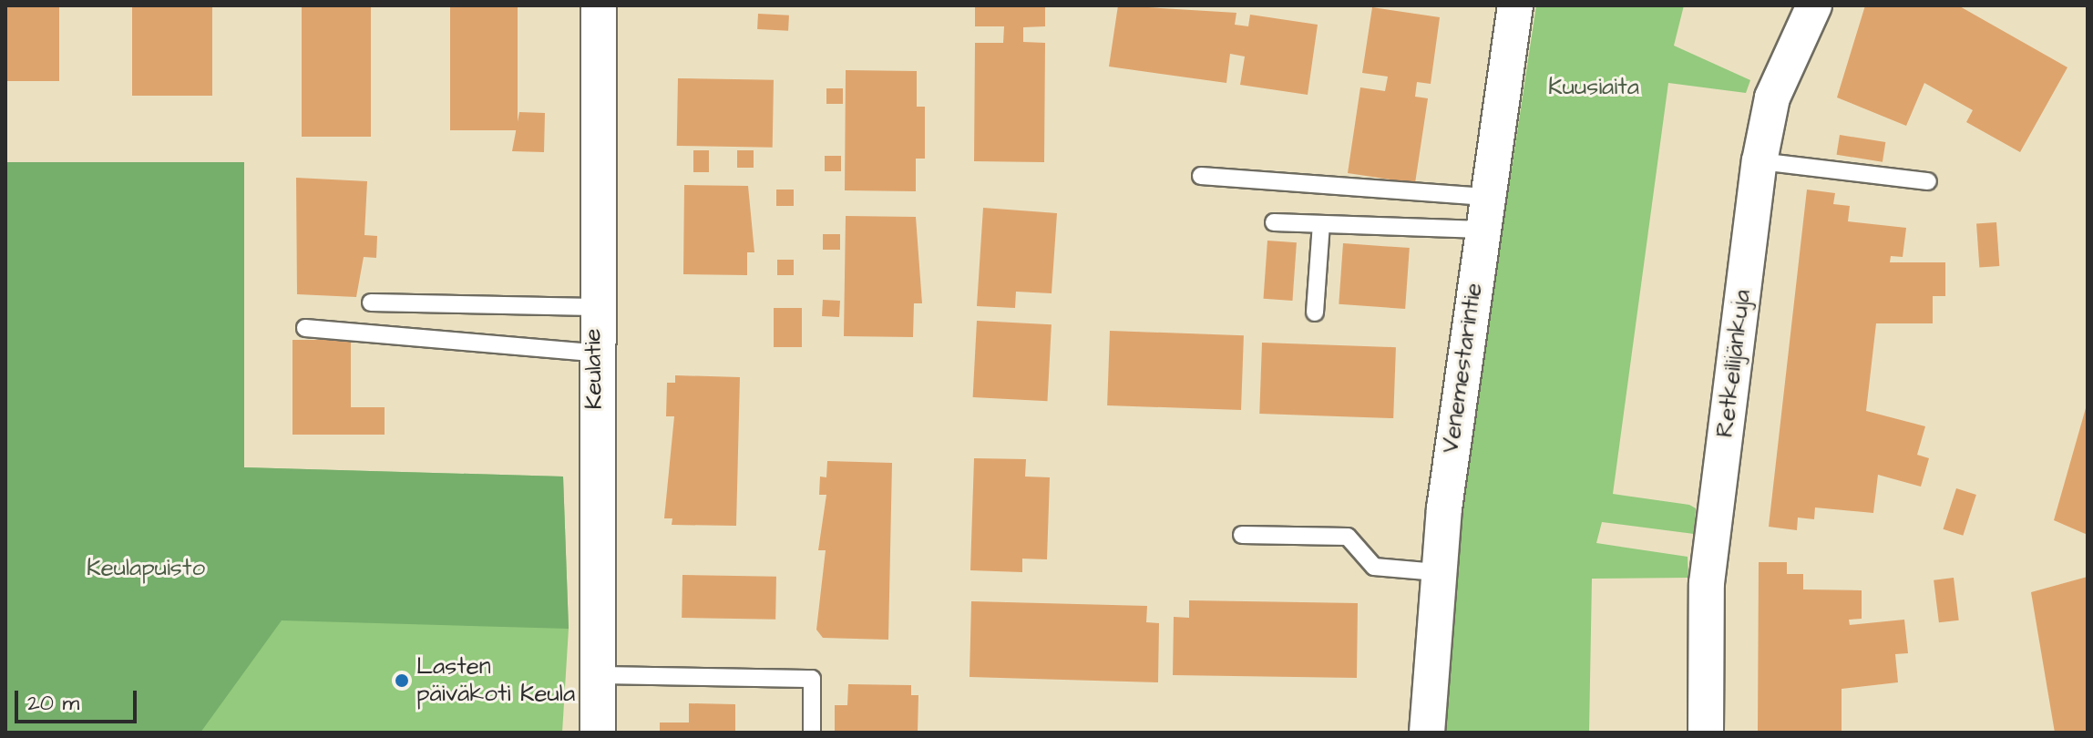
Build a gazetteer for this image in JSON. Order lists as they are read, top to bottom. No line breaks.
{"streets":{"street":["Retkeilijänkuja","Venemestarintie","Keulatie"]},"parks":["Kuusiaita","Keulapuisto"],"places":["Lasten päiväkoti Keula"],"scale_bar":"20 m"}
